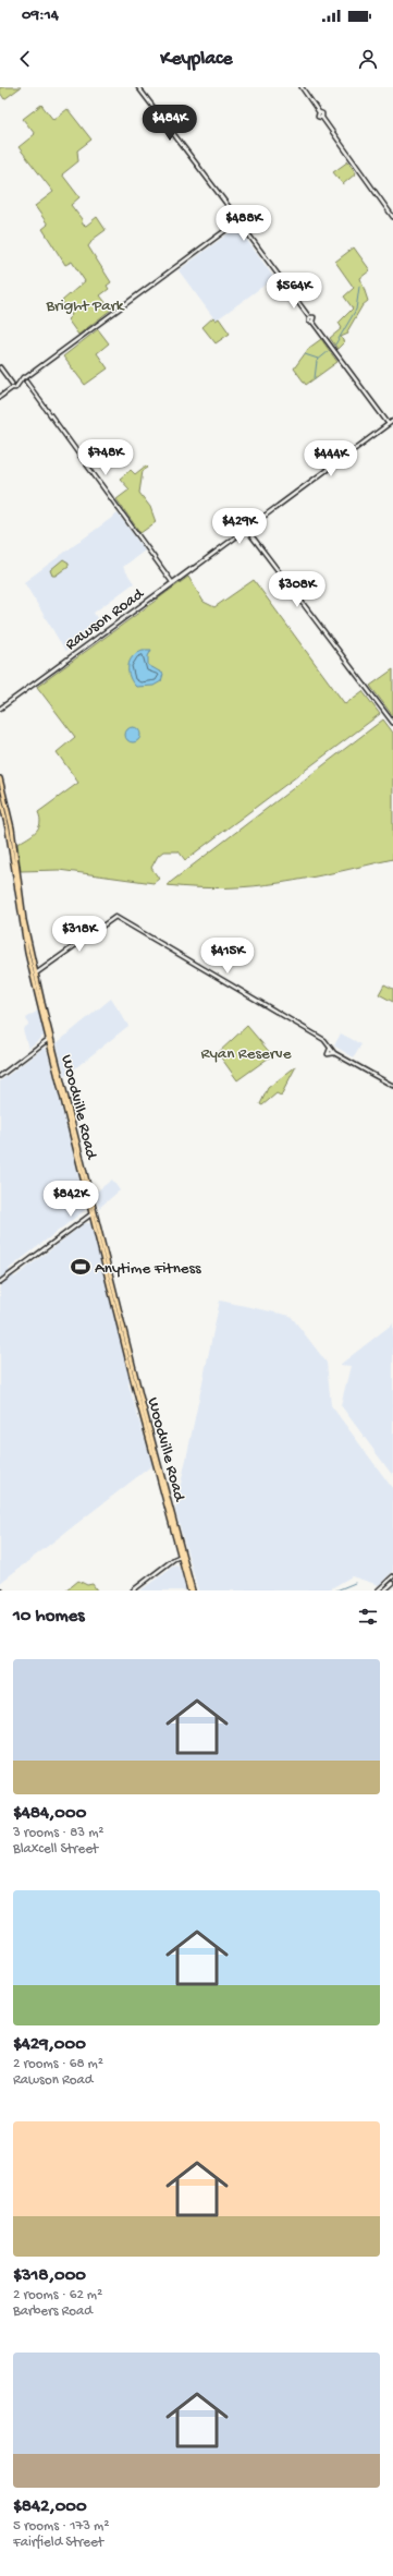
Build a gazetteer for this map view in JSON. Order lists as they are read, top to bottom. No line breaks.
{"streets":{"main road":["Woodville Road"],"street":["Rawson Road"]},"parks":["Bright Park","Ryan Reserve"],"places":{"sports":["Anytime Fitness"]},"page":{"status":"09:14","header":"Keyplace","price":["$484K","$488K","$564K","$748K","$444K","$429K","$308K","$318K","$415K","$842K"],"heading":"10 homes","list":[{"name":"$484,000","note":"3 rooms · 83 m² · Blaxcell Street"},{"name":"$429,000","note":"2 rooms · 68 m² · Rawson Road"},{"name":"$318,000","note":"2 rooms · 62 m² · Barbers Road"},{"name":"$842,000","note":"5 rooms · 173 m² · Fairfield Street"}]}}
